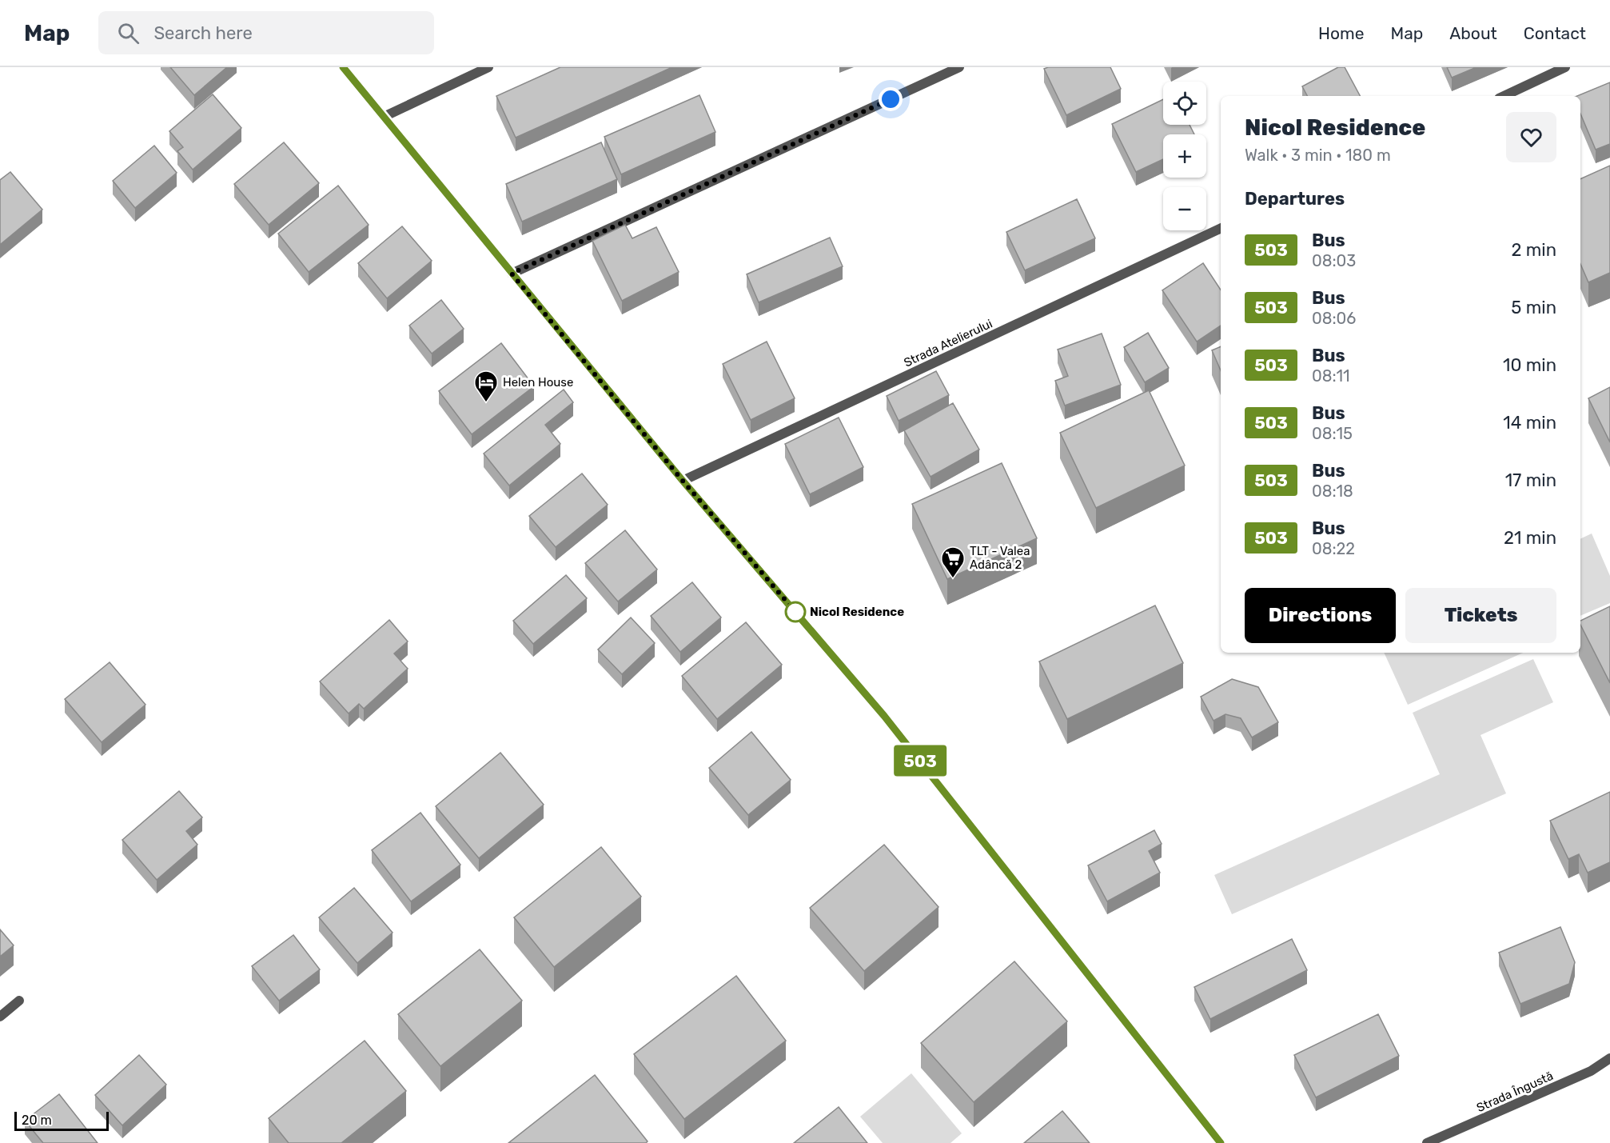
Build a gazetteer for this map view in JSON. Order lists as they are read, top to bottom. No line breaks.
{"streets":{"street":["Strada Atelierului","Strada Îngustă"]},"places":{"hotel":["Helen House"],"supermarket":["TLT - Valea Adâncă 2"],"other":["Nicol Residence"]},"lines":["bus line 503"],"scale_bar":"20 m","page":{"header":"Map","search":"Search here","nav":["Home","Map","About","Contact"],"on_map":"503","map_buttons":["+","−"],"heading":[["Nicol Residence","Walk · 3 min · 180 m"],"Departures"],"list":[{"mark":"503","name":"Bus","note":"08:03","value":"2 min"},{"mark":"503","name":"Bus","note":"08:06","value":"5 min"},{"mark":"503","name":"Bus","note":"08:11","value":"10 min"},{"mark":"503","name":"Bus","note":"08:15","value":"14 min"},{"mark":"503","name":"Bus","note":"08:18","value":"17 min"},{"mark":"503","name":"Bus","note":"08:22","value":"21 min"}],"buttons":["Directions","Tickets"],"scale":"20 m"}}
